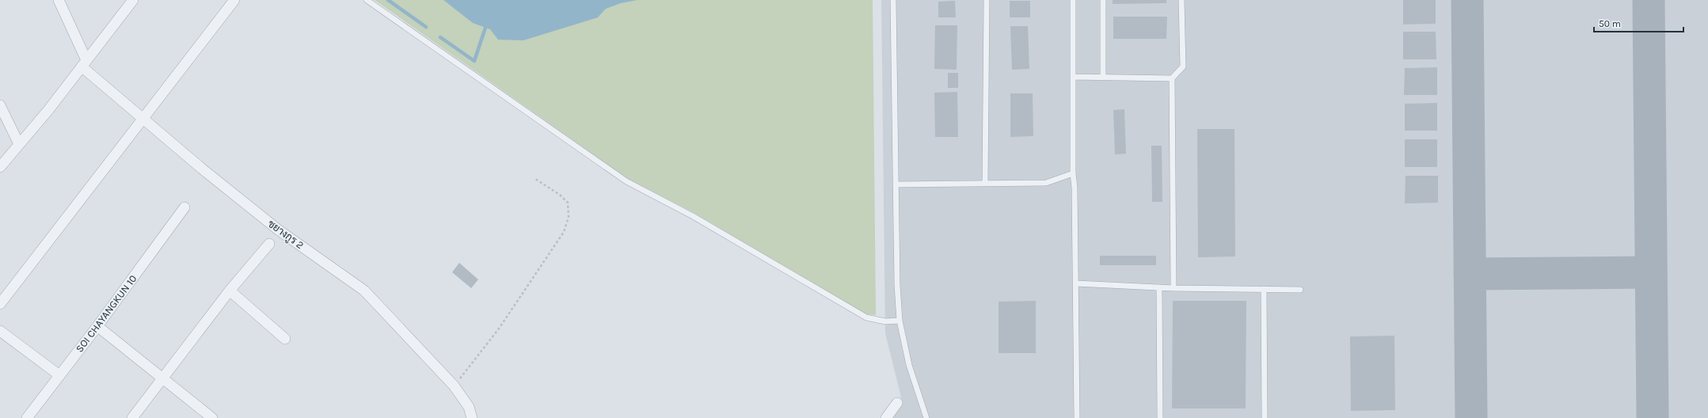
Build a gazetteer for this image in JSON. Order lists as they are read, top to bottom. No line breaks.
{"streets":{"street":["ชยางกูร 2","SOI CHAYANGKUN 10"]},"scale_bar":"50 m"}
